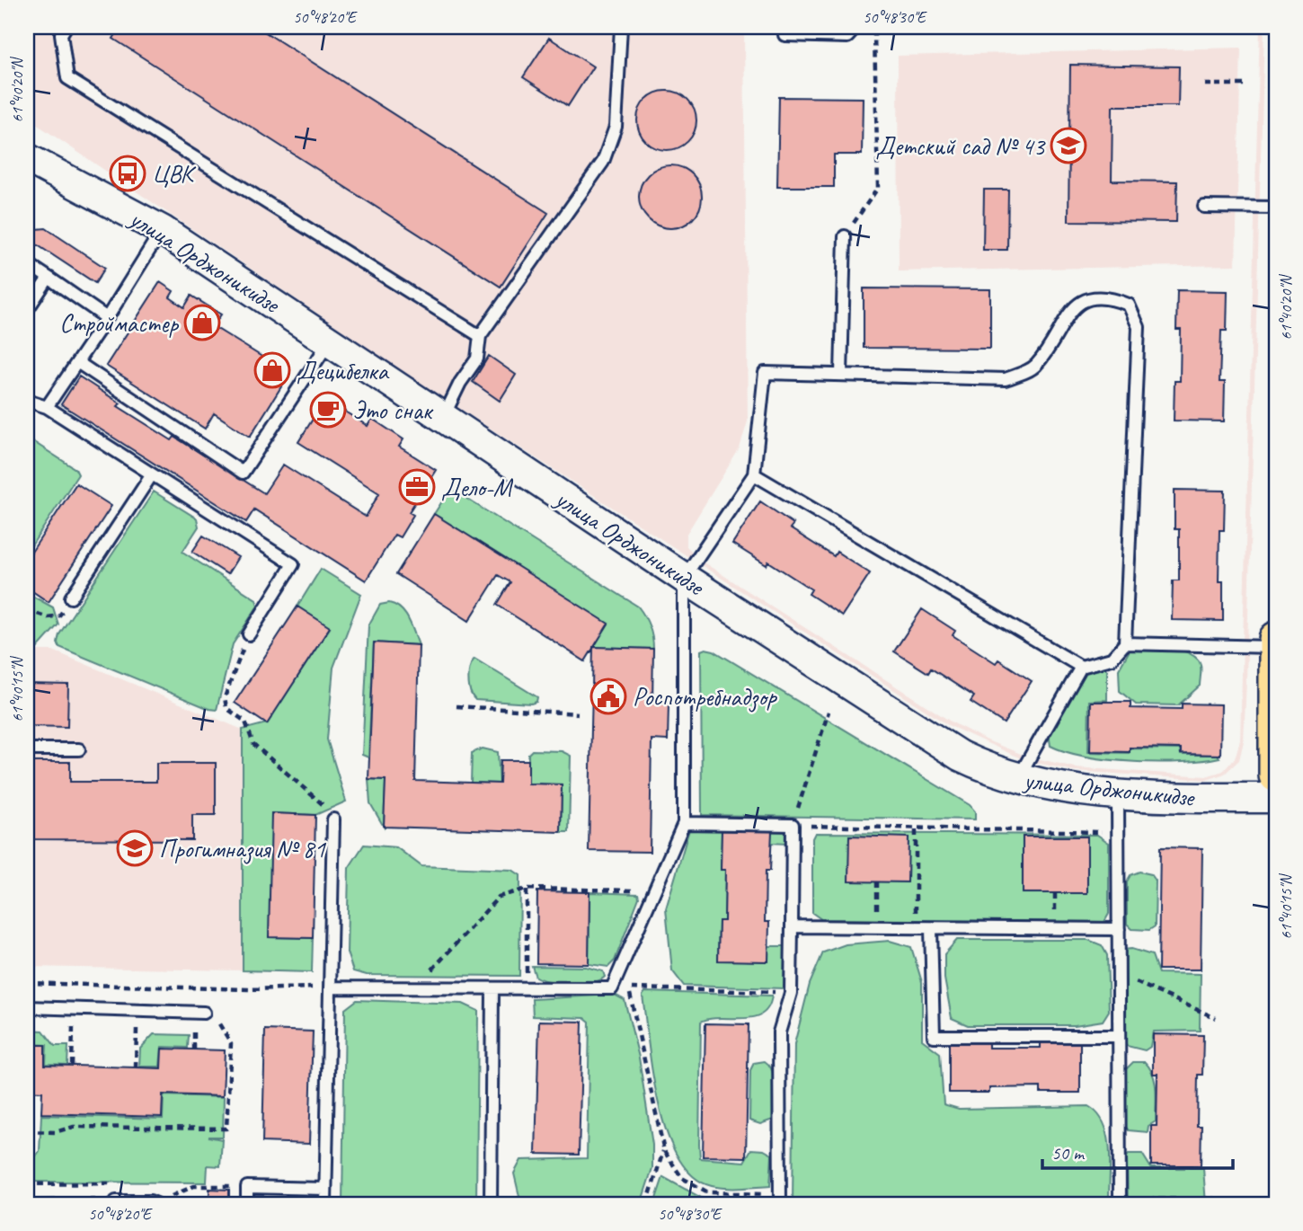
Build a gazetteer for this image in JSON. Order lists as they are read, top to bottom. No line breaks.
{"streets":{"main road":["улица Орджоникидзе"]},"places":{"school or university":["Детский сад № 43","Прогимназия № 81"],"bus stop":["ЦВК"],"shop":["Строймастер","Децибелка"],"cafe":["Это снак"],"office":["Дело-М"],"public building":["Роспотребнадзор"]},"scale_bar":"50 m","coordinates":["50°48'20\"E","50°48'30\"E","61°40'20\"N","61°40'15\"N"]}
